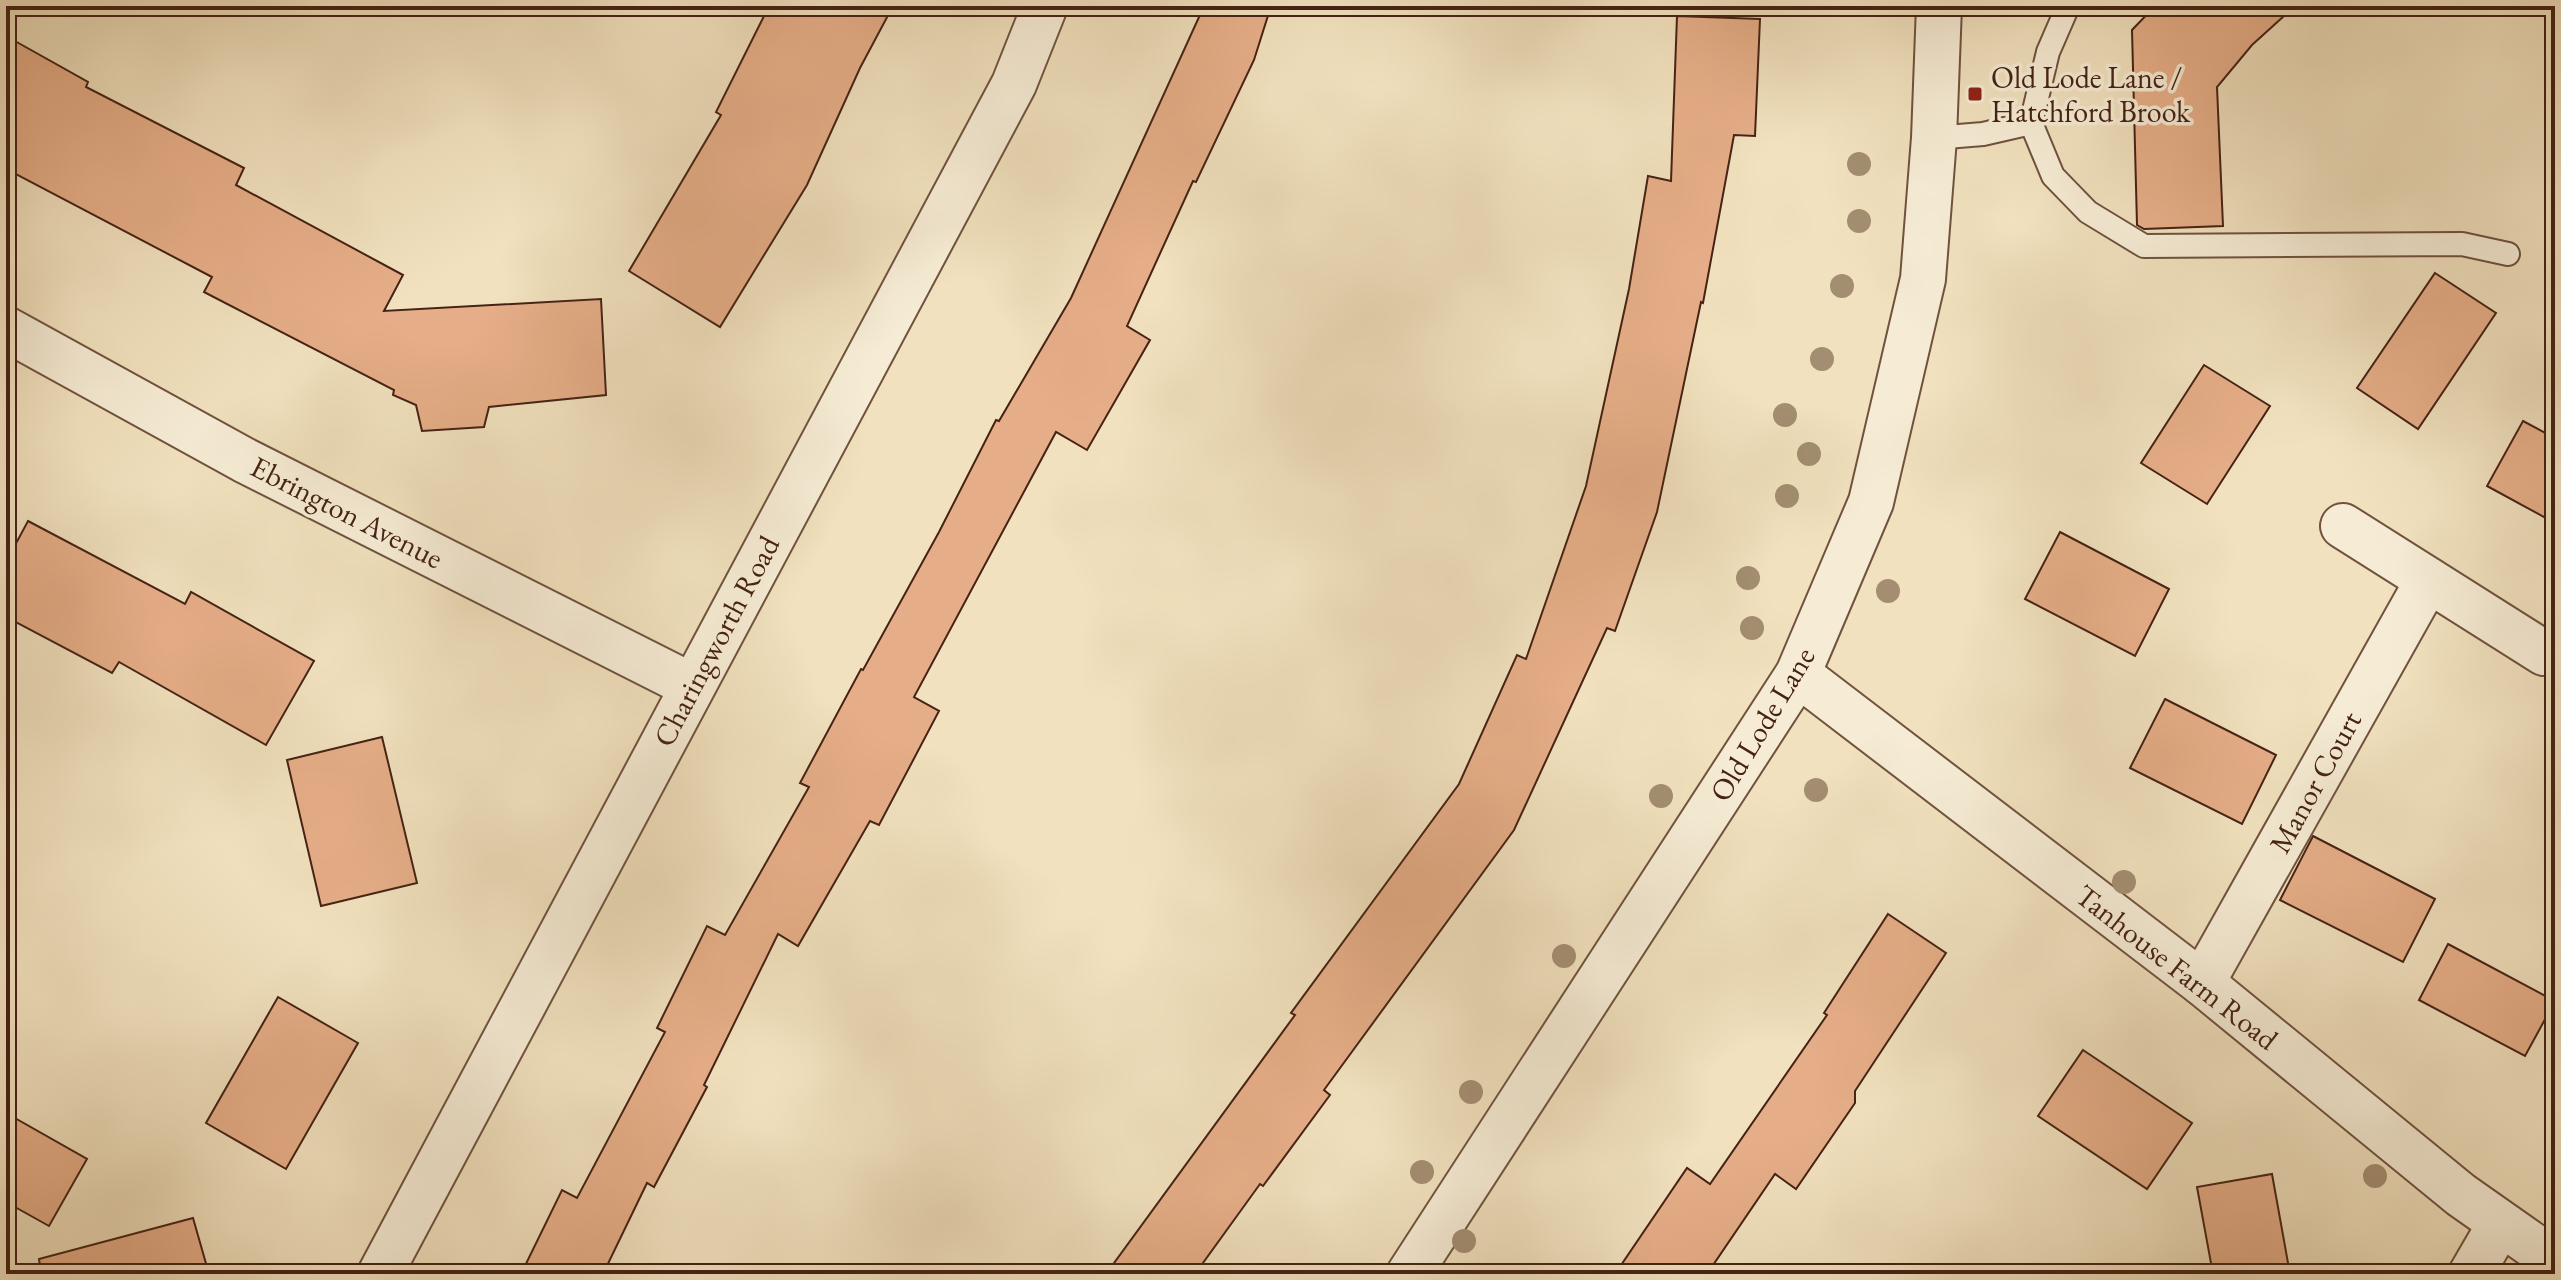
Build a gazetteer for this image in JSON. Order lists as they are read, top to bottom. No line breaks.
{"streets":{"street":["Ebrington Avenue","Charingworth Road","Old Lode Lane","Manor Court","Tanhouse Farm Road"]},"crossings":[["Ebrington Avenue","Charingworth Road"],["Old Lode Lane","Tanhouse Farm Road"],["Manor Court","Tanhouse Farm Road"]],"places":{"transit":["Old Lode Lane / Hatchford Brook"]}}
